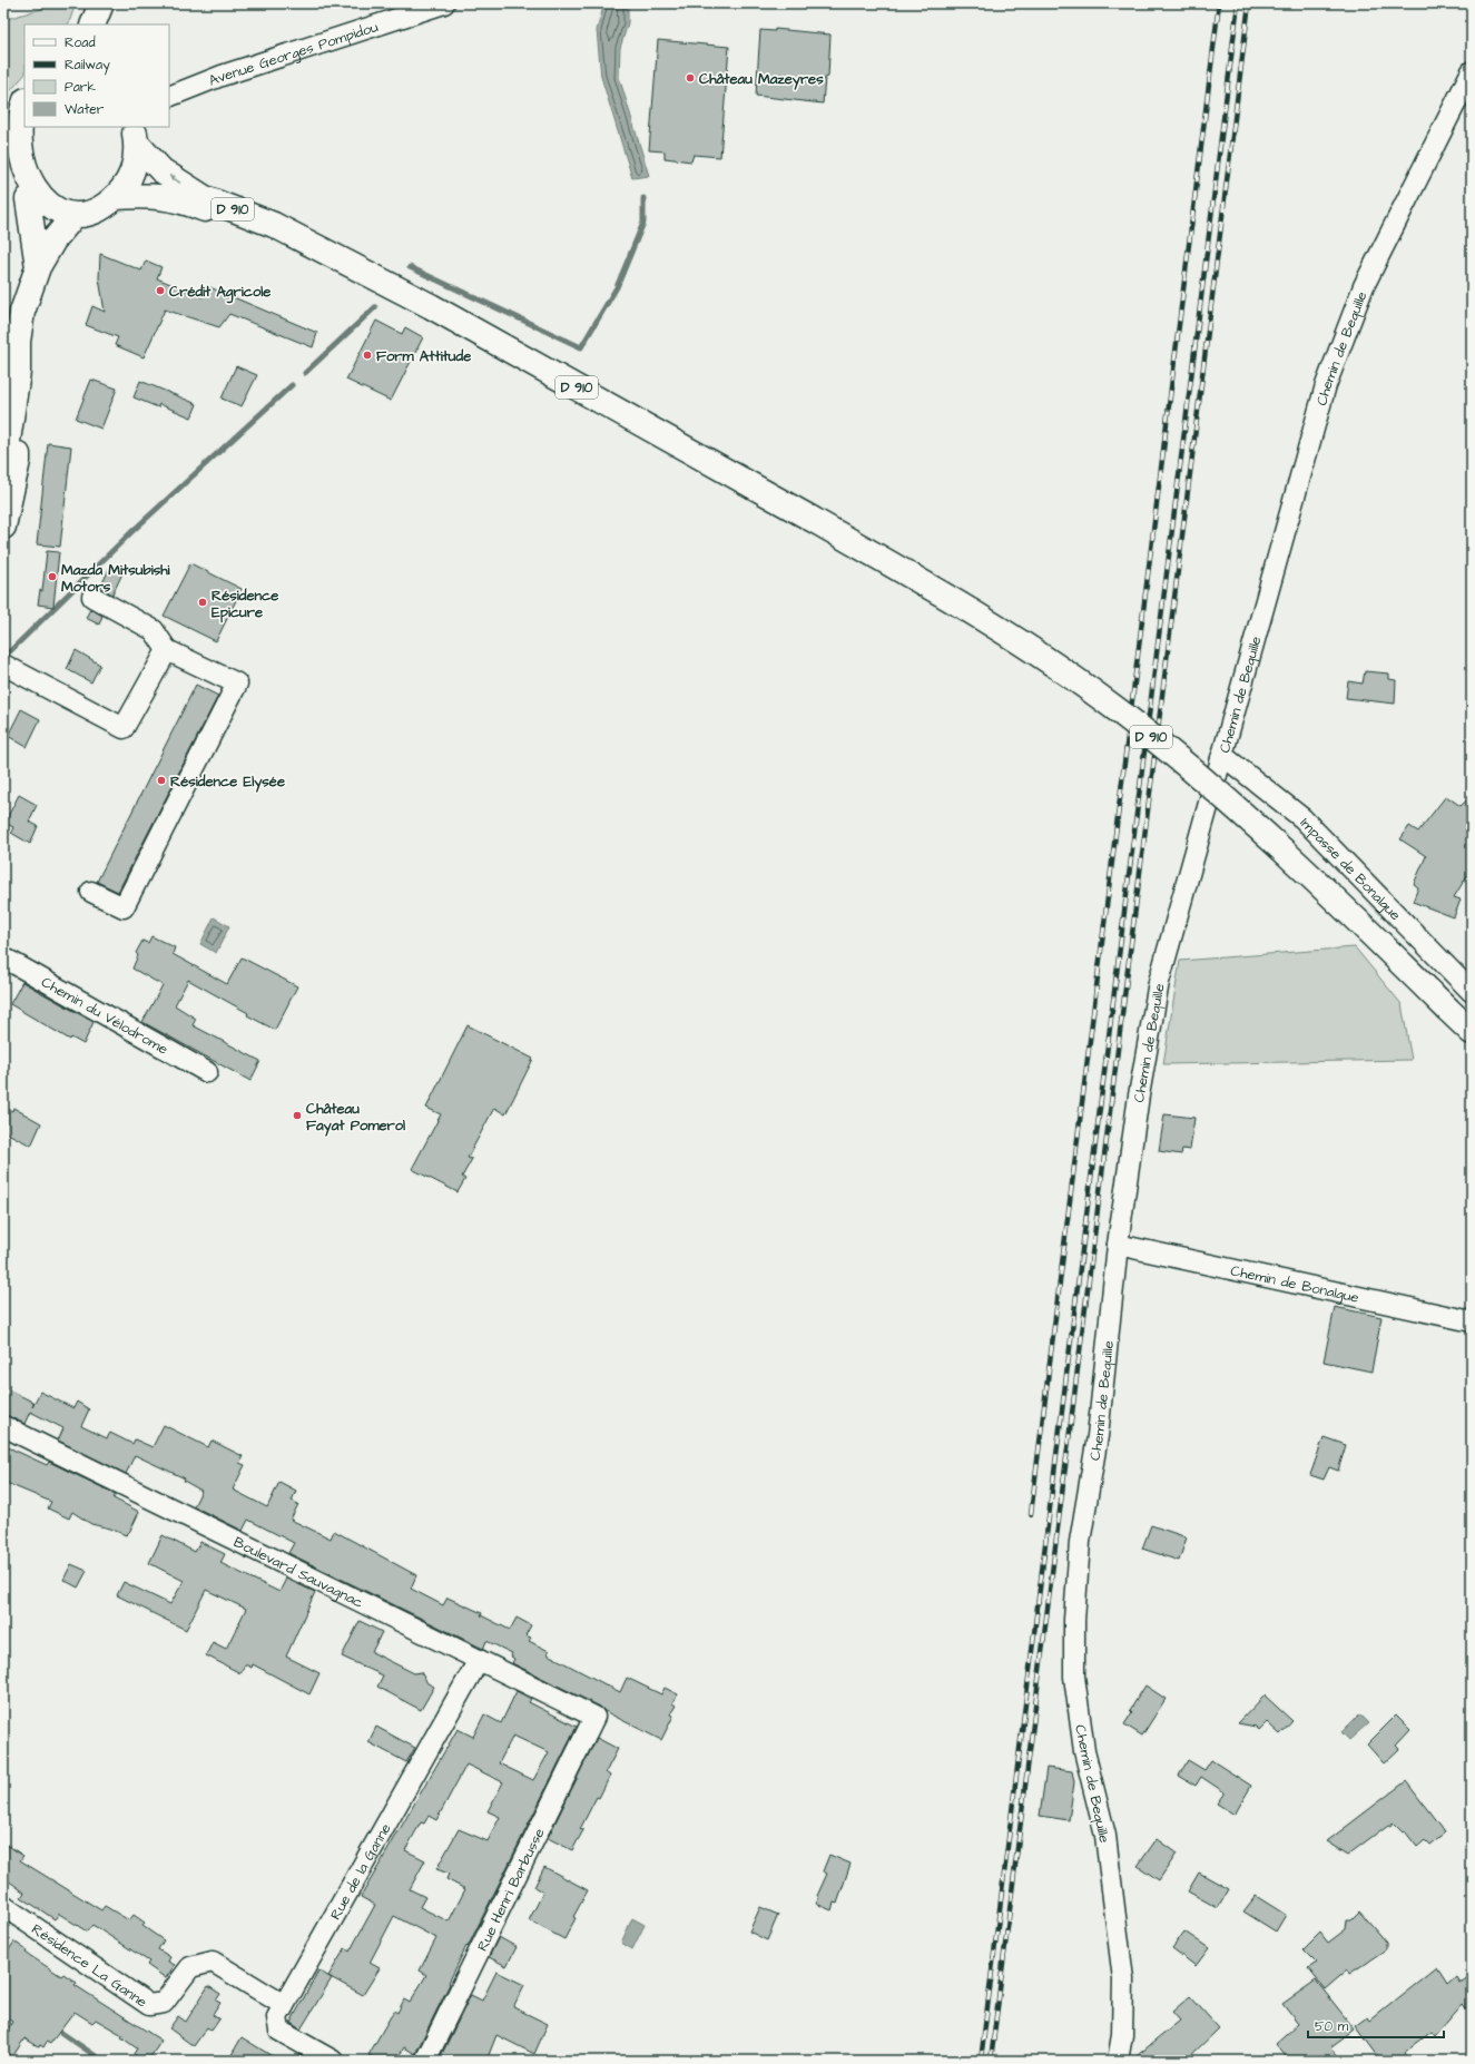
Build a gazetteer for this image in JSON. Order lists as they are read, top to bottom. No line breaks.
{"streets":{"main road":["D 910"],"street":["Avenue Georges Pompidou","Chemin de Bequille","Impasse de Bonalgue","Chemin du Vélodrome","Chemin de Bonalgue","Boulevard Sauvagnac","Rue de la Ganne","Rue Henri Barbusse","Résidence La Ganne"]},"crossings":[["Chemin de Bequille","Impasse de Bonalgue"],["Chemin de Bequille","Chemin de Bonalgue"],["Boulevard Sauvagnac","Rue de la Ganne"],["Boulevard Sauvagnac","Rue Henri Barbusse"],["Rue de la Ganne","Résidence La Ganne"]],"places":["Château Mazeyres","Crédit Agricole","Form Attitude","Mazda Mitsubishi Motors","Résidence Epicure","Résidence Elysée","Château Fayat Pomerol"],"legend":["Road","Railway","Park","Water"],"scale_bar":"50 m"}
